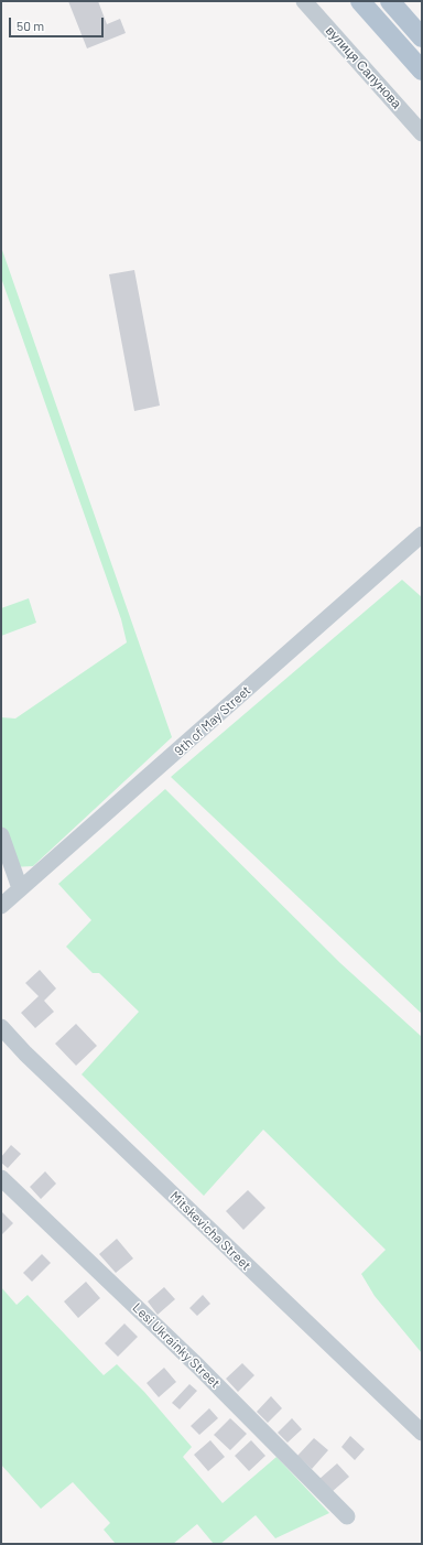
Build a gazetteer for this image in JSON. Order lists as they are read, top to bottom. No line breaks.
{"streets":{"street":["вулиця Сапунова","9th of May Street","Mitskevicha Street","Lesi Ukrainky Street"]},"scale_bar":"50 m"}
